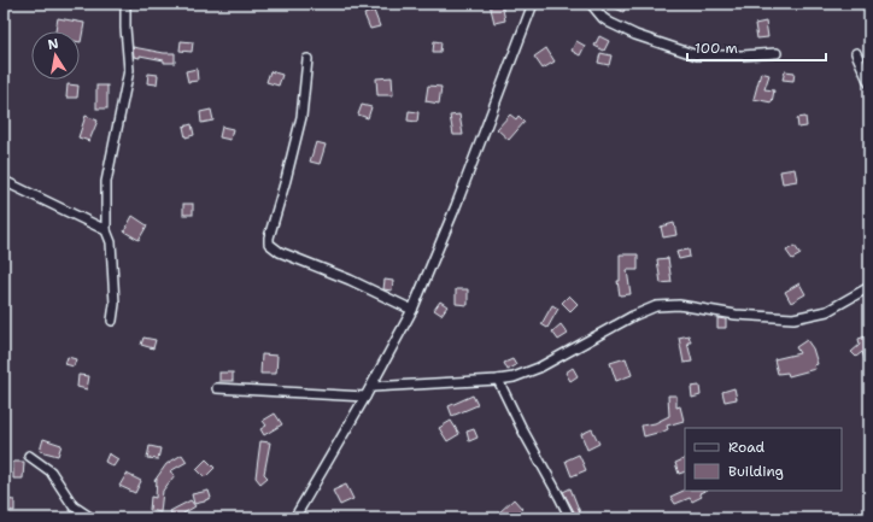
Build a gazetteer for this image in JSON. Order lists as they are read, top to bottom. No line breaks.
{"legend":["Road","Building"],"scale_bar":"100 m","north":"top"}
